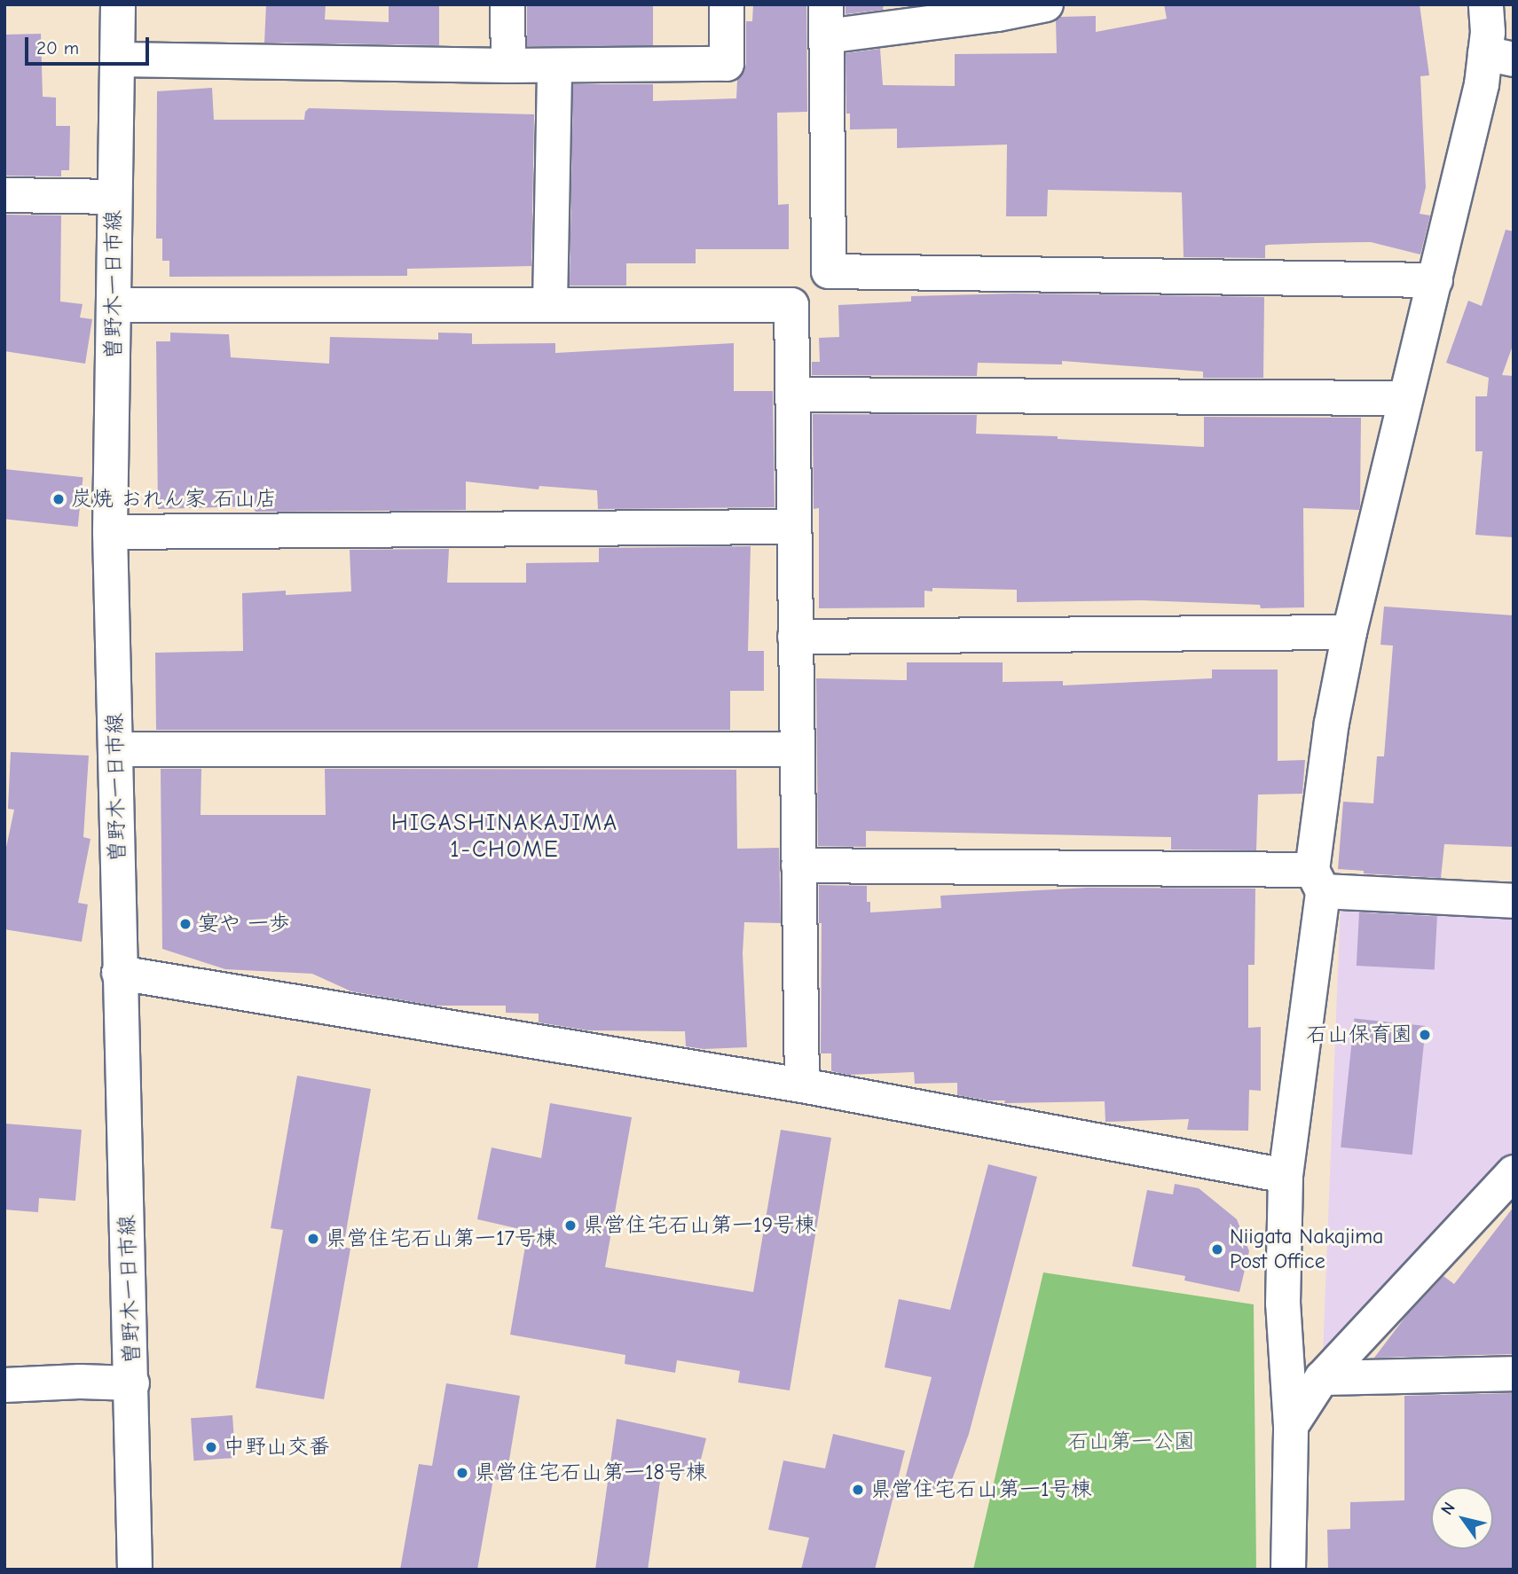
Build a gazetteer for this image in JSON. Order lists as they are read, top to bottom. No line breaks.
{"streets":{"street":["曽野木一日市線"]},"districts":["HIGASHINAKAJIMA 1-CHOME"],"parks":["石山第一公園"],"places":["炭焼 おれん家 石山店","宴や 一歩","石山保育園","県営住宅石山第一19号棟","県営住宅石山第一17号棟","Niigata Nakajima Post Office","中野山交番","県営住宅石山第一18号棟","県営住宅石山第一1号棟"],"scale_bar":"20 m","north":"top left"}
